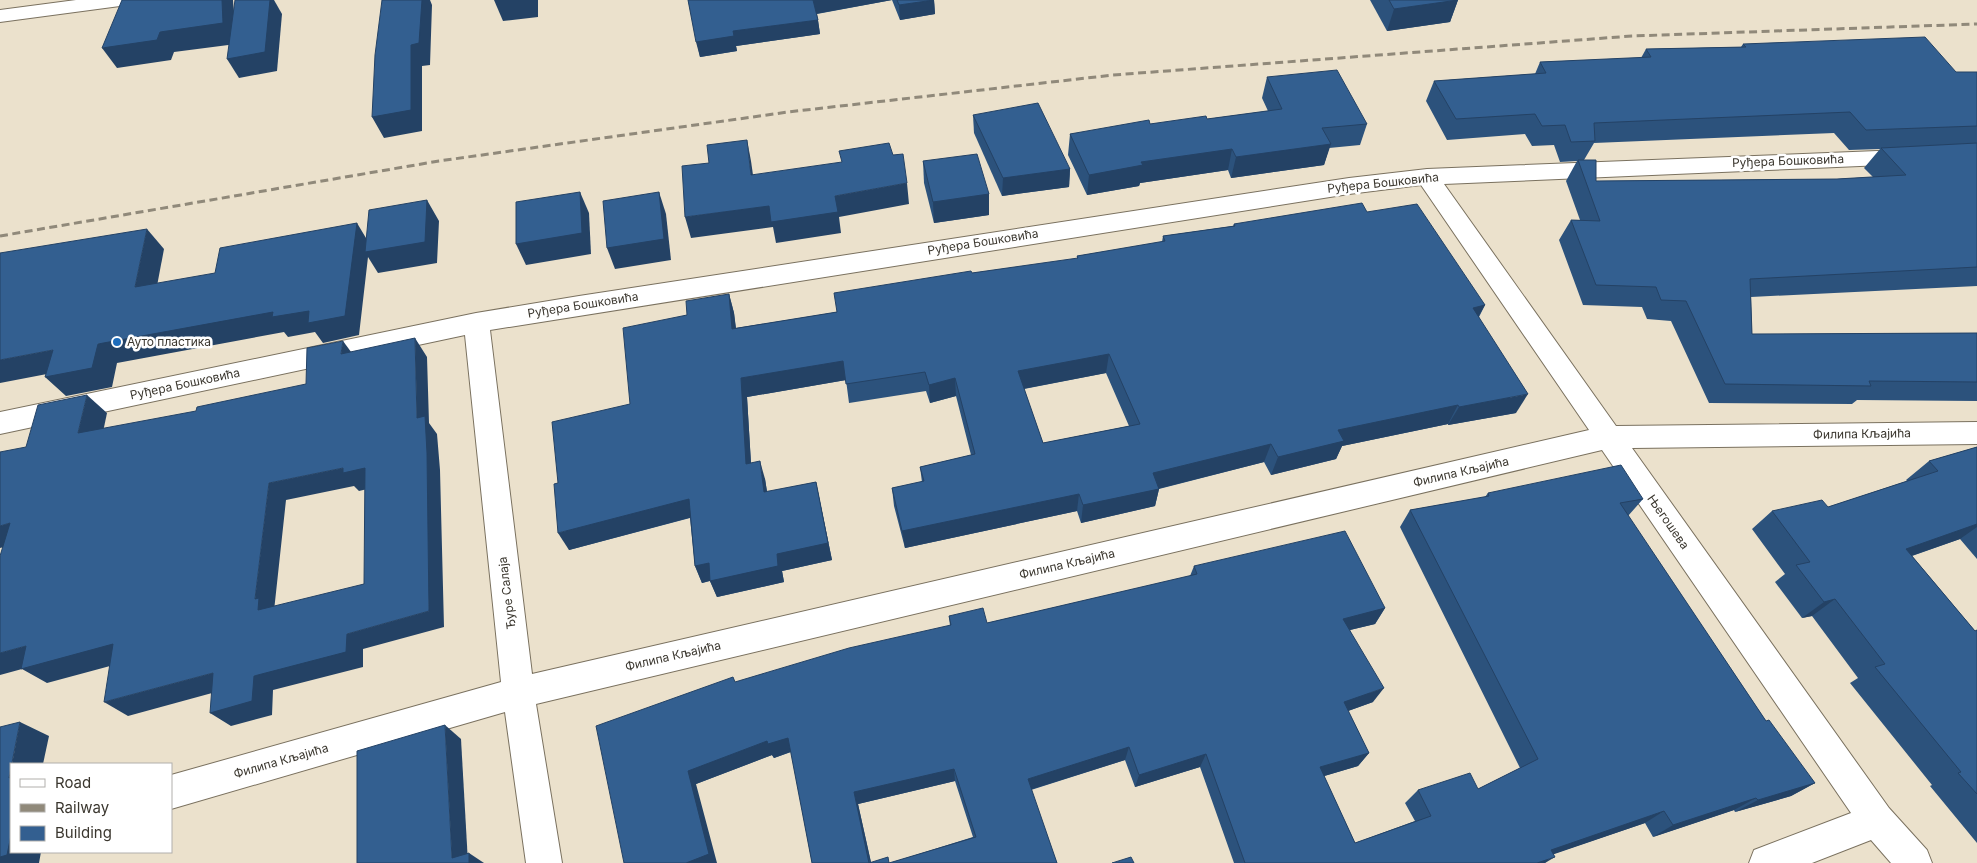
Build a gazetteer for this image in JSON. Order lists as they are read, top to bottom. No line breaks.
{"streets":{"street":["Руђера Бошковића","Филипа Кљајића","Његошева","Ђуре Салаја"]},"crossings":[["Руђера Бошковића","Његошева"],["Руђера Бошковића","Ђуре Салаја"],["Филипа Кљајића","Његошева"],["Филипа Кљајића","Ђуре Салаја"]],"places":["Ауто пластика"],"legend":["Road","Railway","Building"]}
